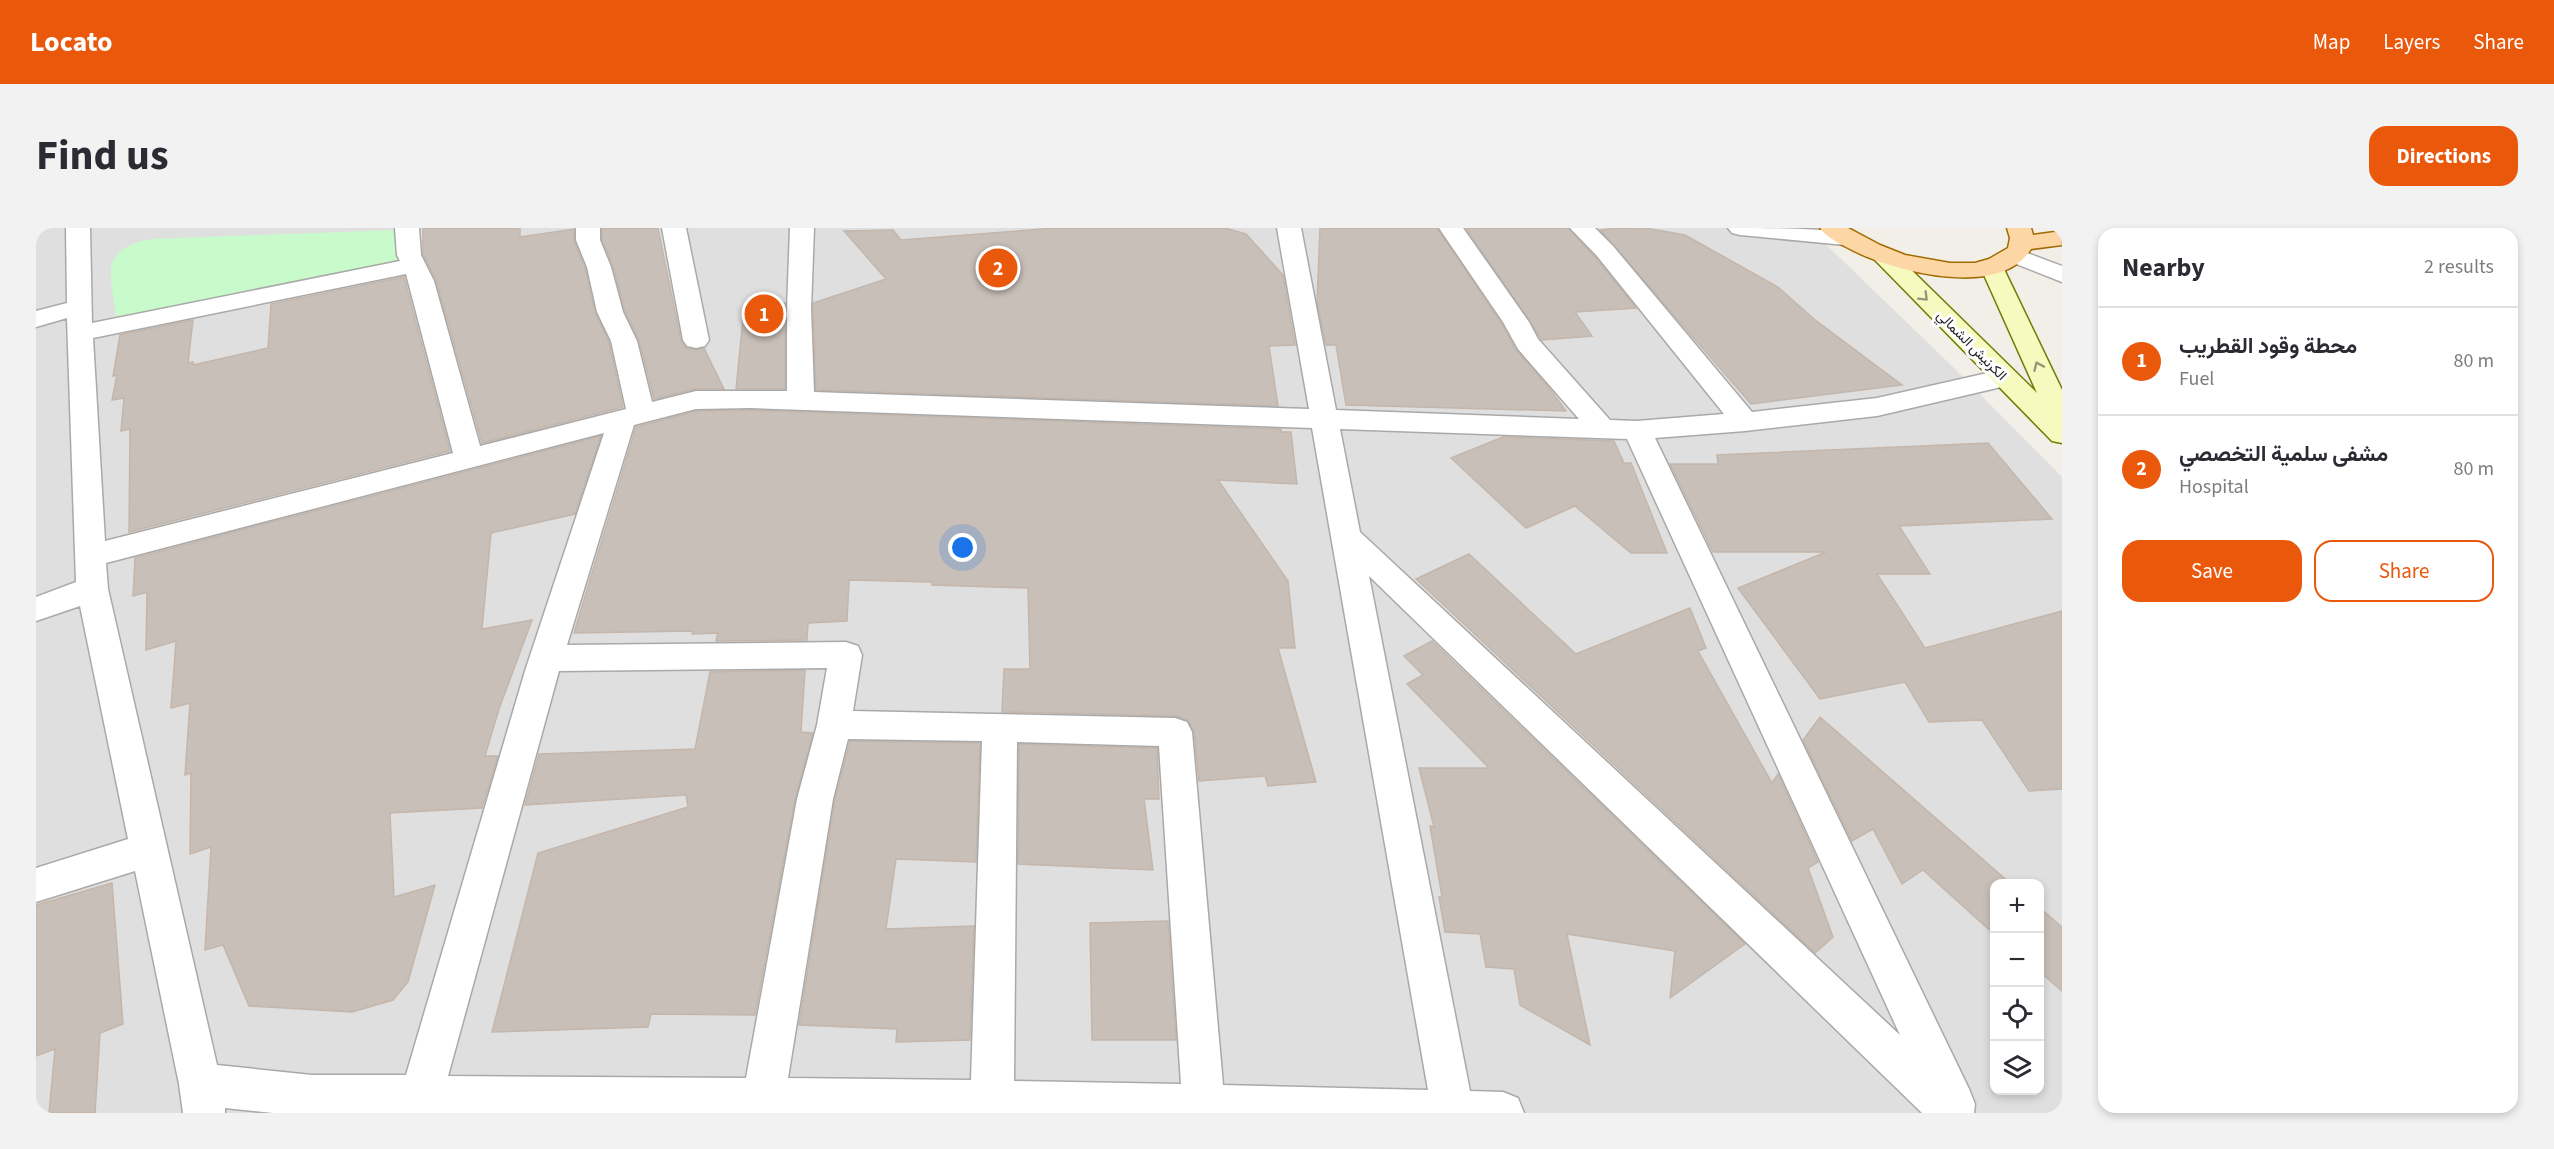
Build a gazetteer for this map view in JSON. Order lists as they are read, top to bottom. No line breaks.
{"streets":{"main road":["الكرنيش الشمالي"]},"one_way":["الكرنيش الشمالي"],"page":{"header":"Locato","nav":["Map","Layers","Share"],"title":"Find us","buttons":["Directions",["Save","Share"]],"heading":["Nearby","2 results"],"pins":["2","1"],"list":[{"mark":"1","name":"محطة وقود القطريب","note":"Fuel","value":"80 m"},{"mark":"2","name":"مشفى سلمية التخصصي","note":"Hospital","value":"80 m"}],"map_buttons":["+","−"]}}
